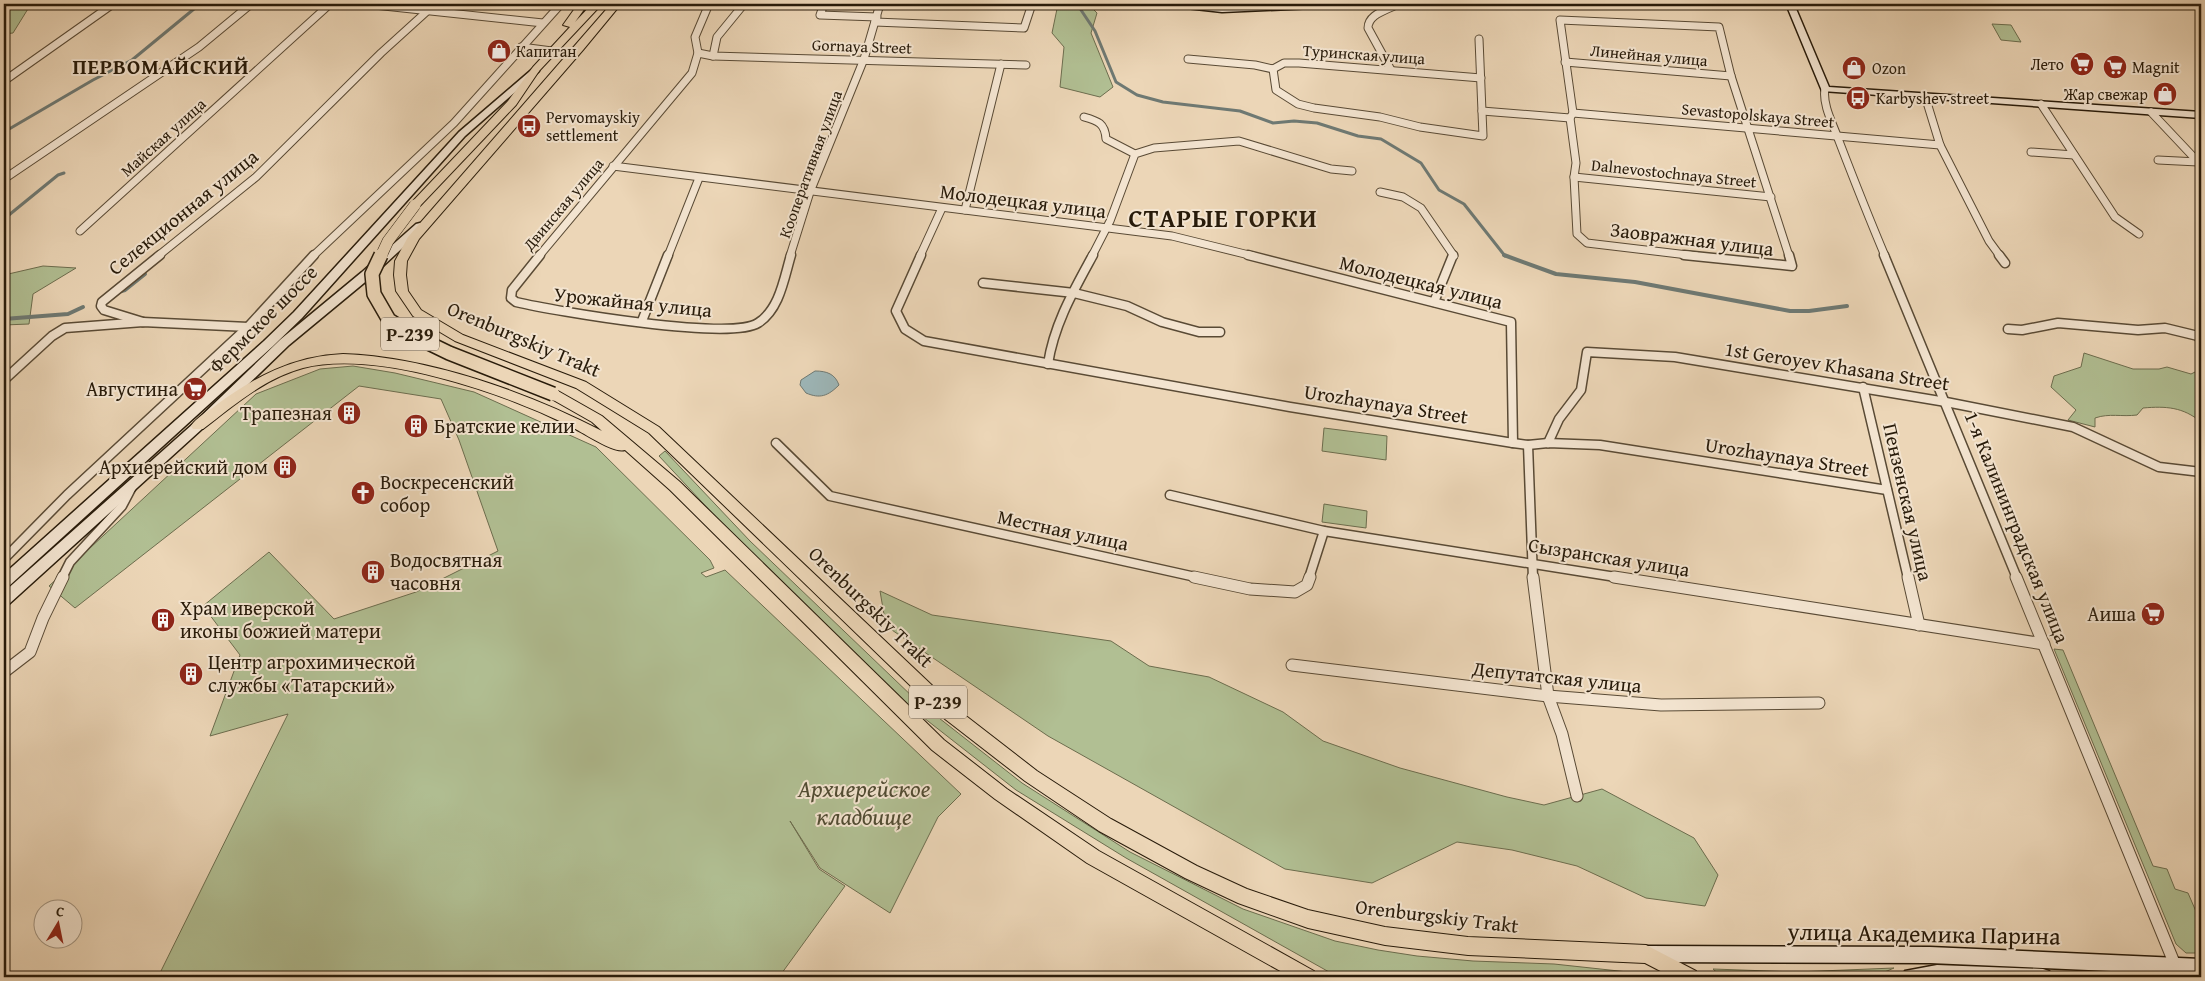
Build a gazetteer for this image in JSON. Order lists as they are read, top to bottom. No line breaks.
{"streets":{"main road":["Фермское шоссе","Р-239","Orenburgskiy Trakt","улица Академика Парина"],"street":["Gornaya Street","Туринская улица","Линейная улица","Sevastopolskaya Street","Майская улица","Кооперативная улица","Dalnevostochnaya Street","Молодецкая улица","Двинская улица","Селекционная улица","Заовражная улица","Урожайная улица","1st Geroyev Khasana Street","Urozhaynaya Street","Пензенская улица","1-я Калининградская улица","Местная улица","Сызранская улица","Депутатская улица"]},"crossings":[["Gornaya Street","Кооперативная улица"],["Gornaya Street","Двинская улица"],["Sevastopolskaya Street","1-я Калининградская улица"],["Кооперативная улица","Молодецкая улица"],["Кооперативная улица","Урожайная улица"],["Dalnevostochnaya Street","Заовражная улица"],["Молодецкая улица","Двинская улица"],["Молодецкая улица","Urozhaynaya Street"],["Двинская улица","Урожайная улица"],["Фермское шоссе","Orenburgskiy Trakt"],["Р-239","Orenburgskiy Trakt"],["Orenburgskiy Trakt","улица Академика Парина"],["1st Geroyev Khasana Street","Urozhaynaya Street"],["1st Geroyev Khasana Street","Пензенская улица"],["1st Geroyev Khasana Street","1-я Калининградская улица"],["Urozhaynaya Street","Пензенская улица"],["Пензенская улица","Сызранская улица"],["1-я Калининградская улица","Сызранская улица"],["1-я Калининградская улица","улица Академика Парина"],["Местная улица","Сызранская улица"]],"districts":["ПЕРВОМАЙСКИЙ","СТАРЫЕ ГОРКИ"],"parks":["Архиерейское кладбище"],"places":{"shop":["Капитан","Ozon","Жар свежар"],"supermarket":["Лето","Magnit","Августина","Аиша"],"bus stop":["Karbyshev street","Pervomayskiy settlement"],"building":["Трапезная","Братские келии","Архиерейский дом","Водосвятная часовня","Храм иверской иконы божией матери","Центр агрохимической службы «Татарский»"],"church":["Воскресенский собор"]},"north":"top"}
